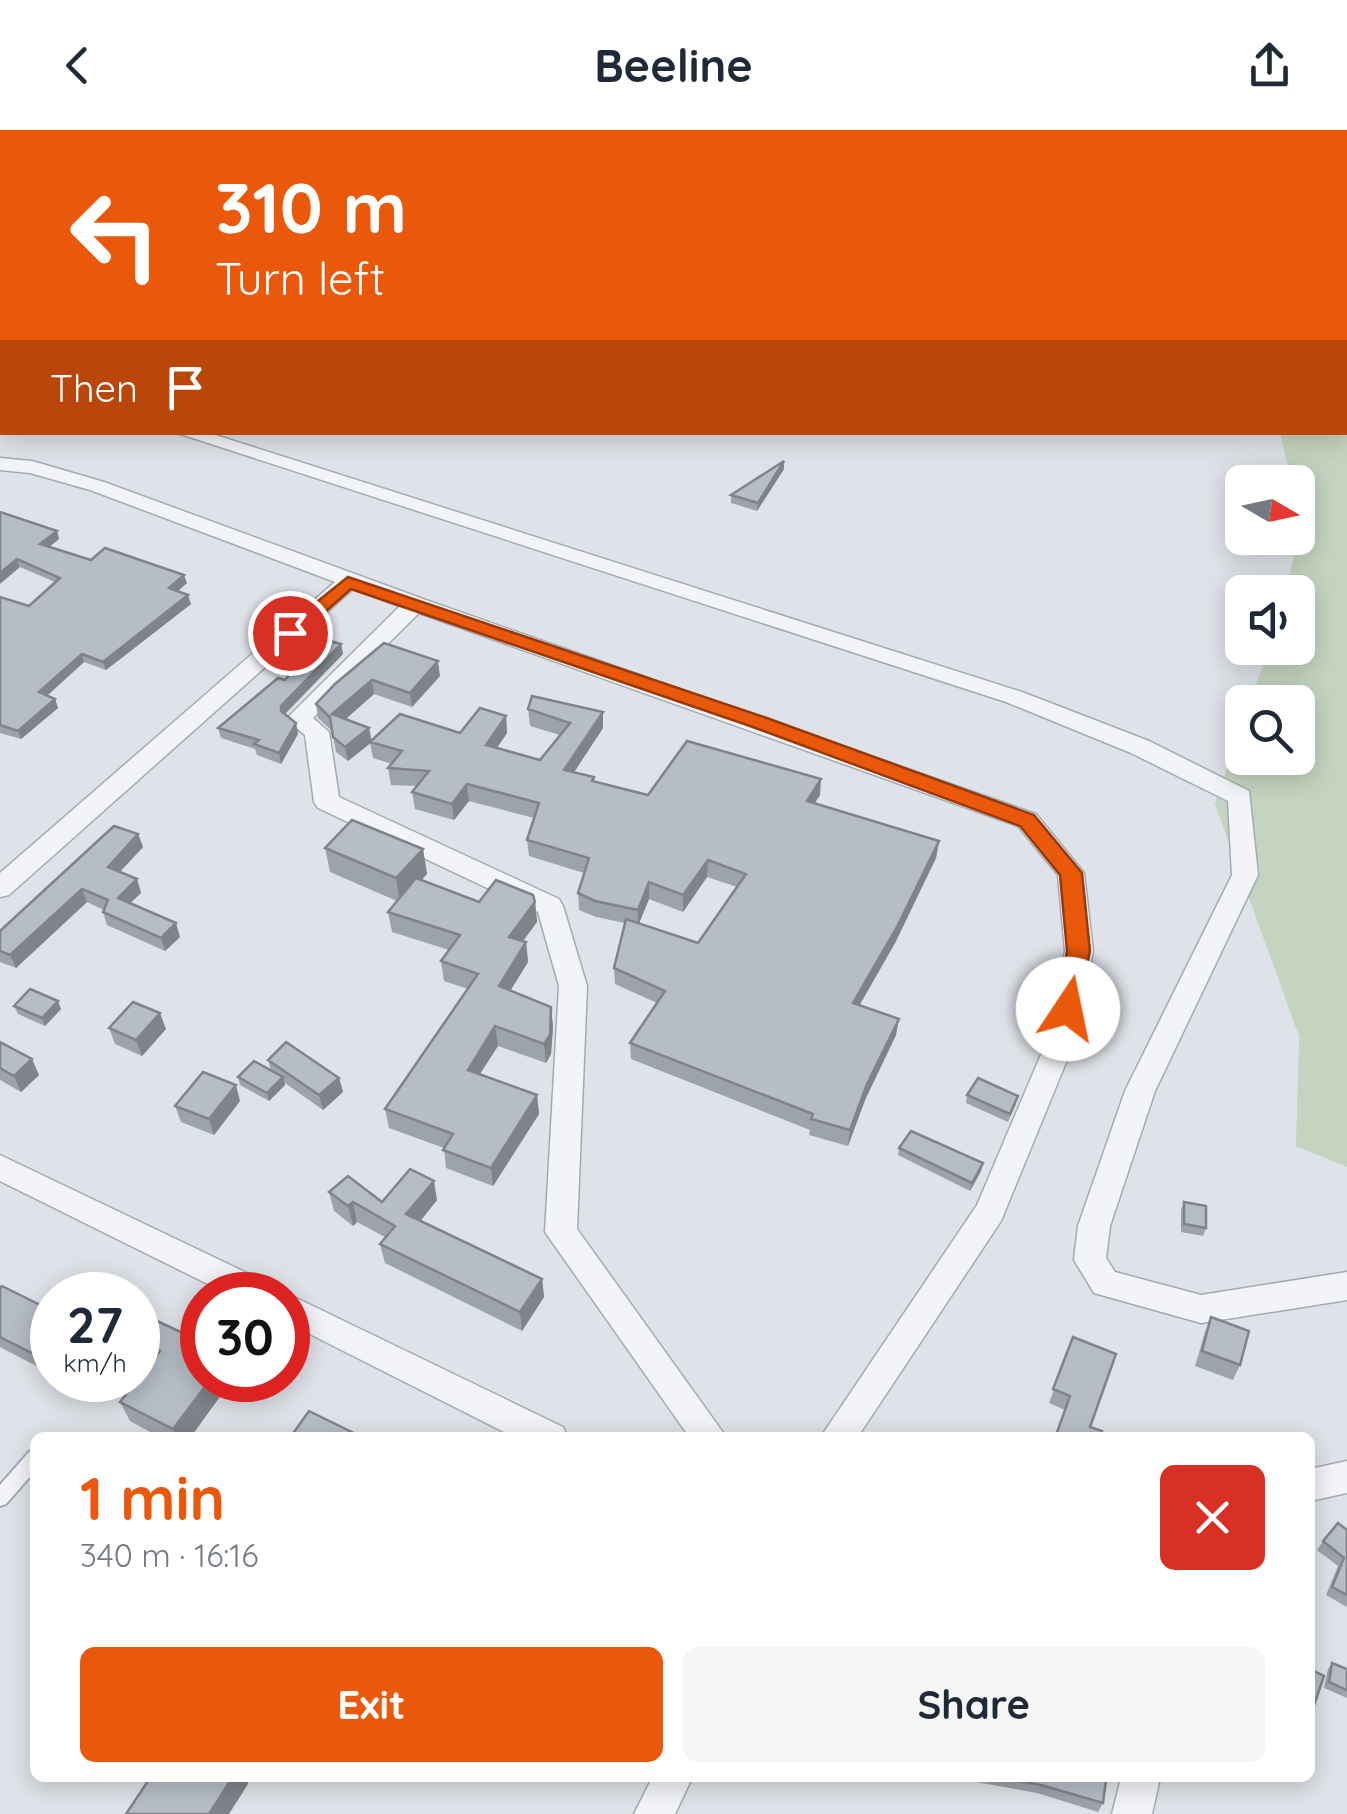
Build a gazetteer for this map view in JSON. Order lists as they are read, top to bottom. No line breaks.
{"north":"right","page":{"header":"Beeline","turn":["310 m","Turn left"],"then":"Then","speed":"27 km/h","limit":"30","heading":["1 min","340 m · 16:16"],"buttons":["Exit","Share"]}}
